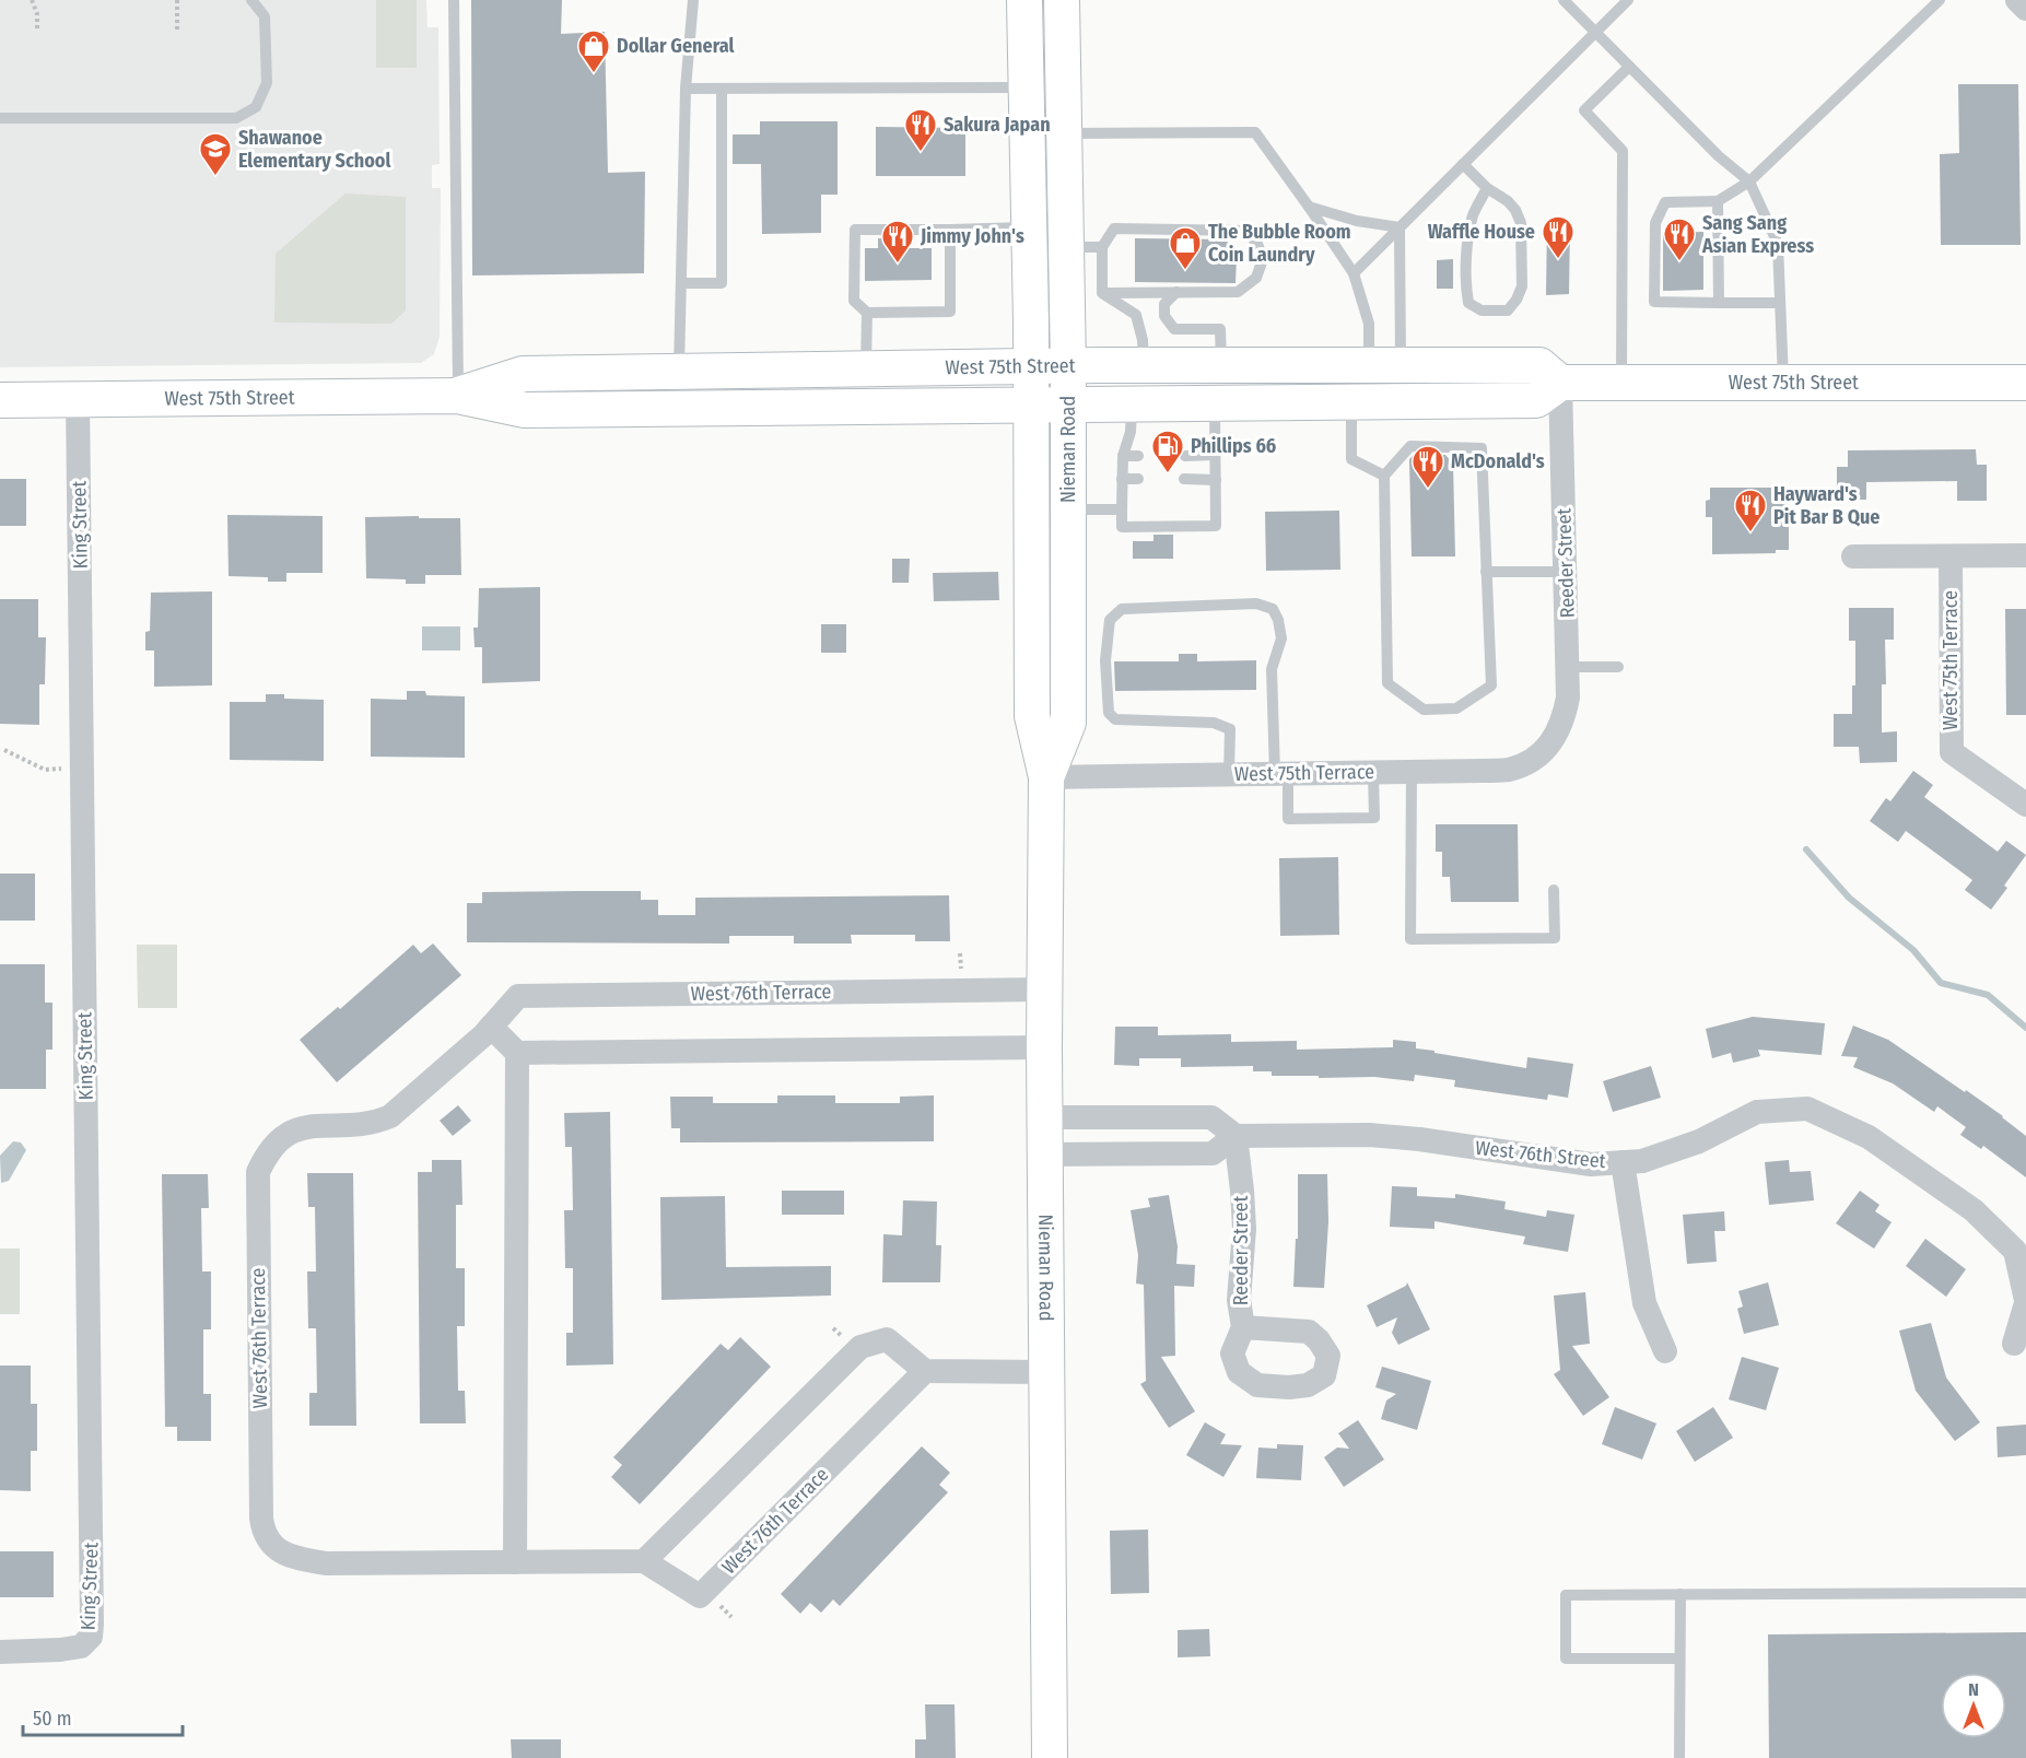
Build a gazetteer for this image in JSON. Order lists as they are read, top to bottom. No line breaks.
{"streets":{"main road":["West 75th Street","Nieman Road"],"street":["King Street","Reeder Street","West 75th Terrace","West 76th Terrace","West 76th Street"]},"crossings":[["West 75th Street","Nieman Road"],["West 75th Street","King Street"],["West 75th Street","Reeder Street"],["Nieman Road","West 75th Terrace"],["Nieman Road","West 76th Terrace"],["Nieman Road","West 76th Street"],["Reeder Street","West 75th Terrace"],["Reeder Street","West 76th Street"]],"places":{"shop":["Dollar General","The Bubble Room Coin Laundry"],"restaurant":["Sakura Japan","Waffle House","Sang Sang Asian Express","Jimmy John's","McDonald's","Hayward's Pit Bar B Que"],"school or university":["Shawanoe Elementary School"],"fuel station":["Phillips 66"]},"scale_bar":"50 m","north":"top"}
